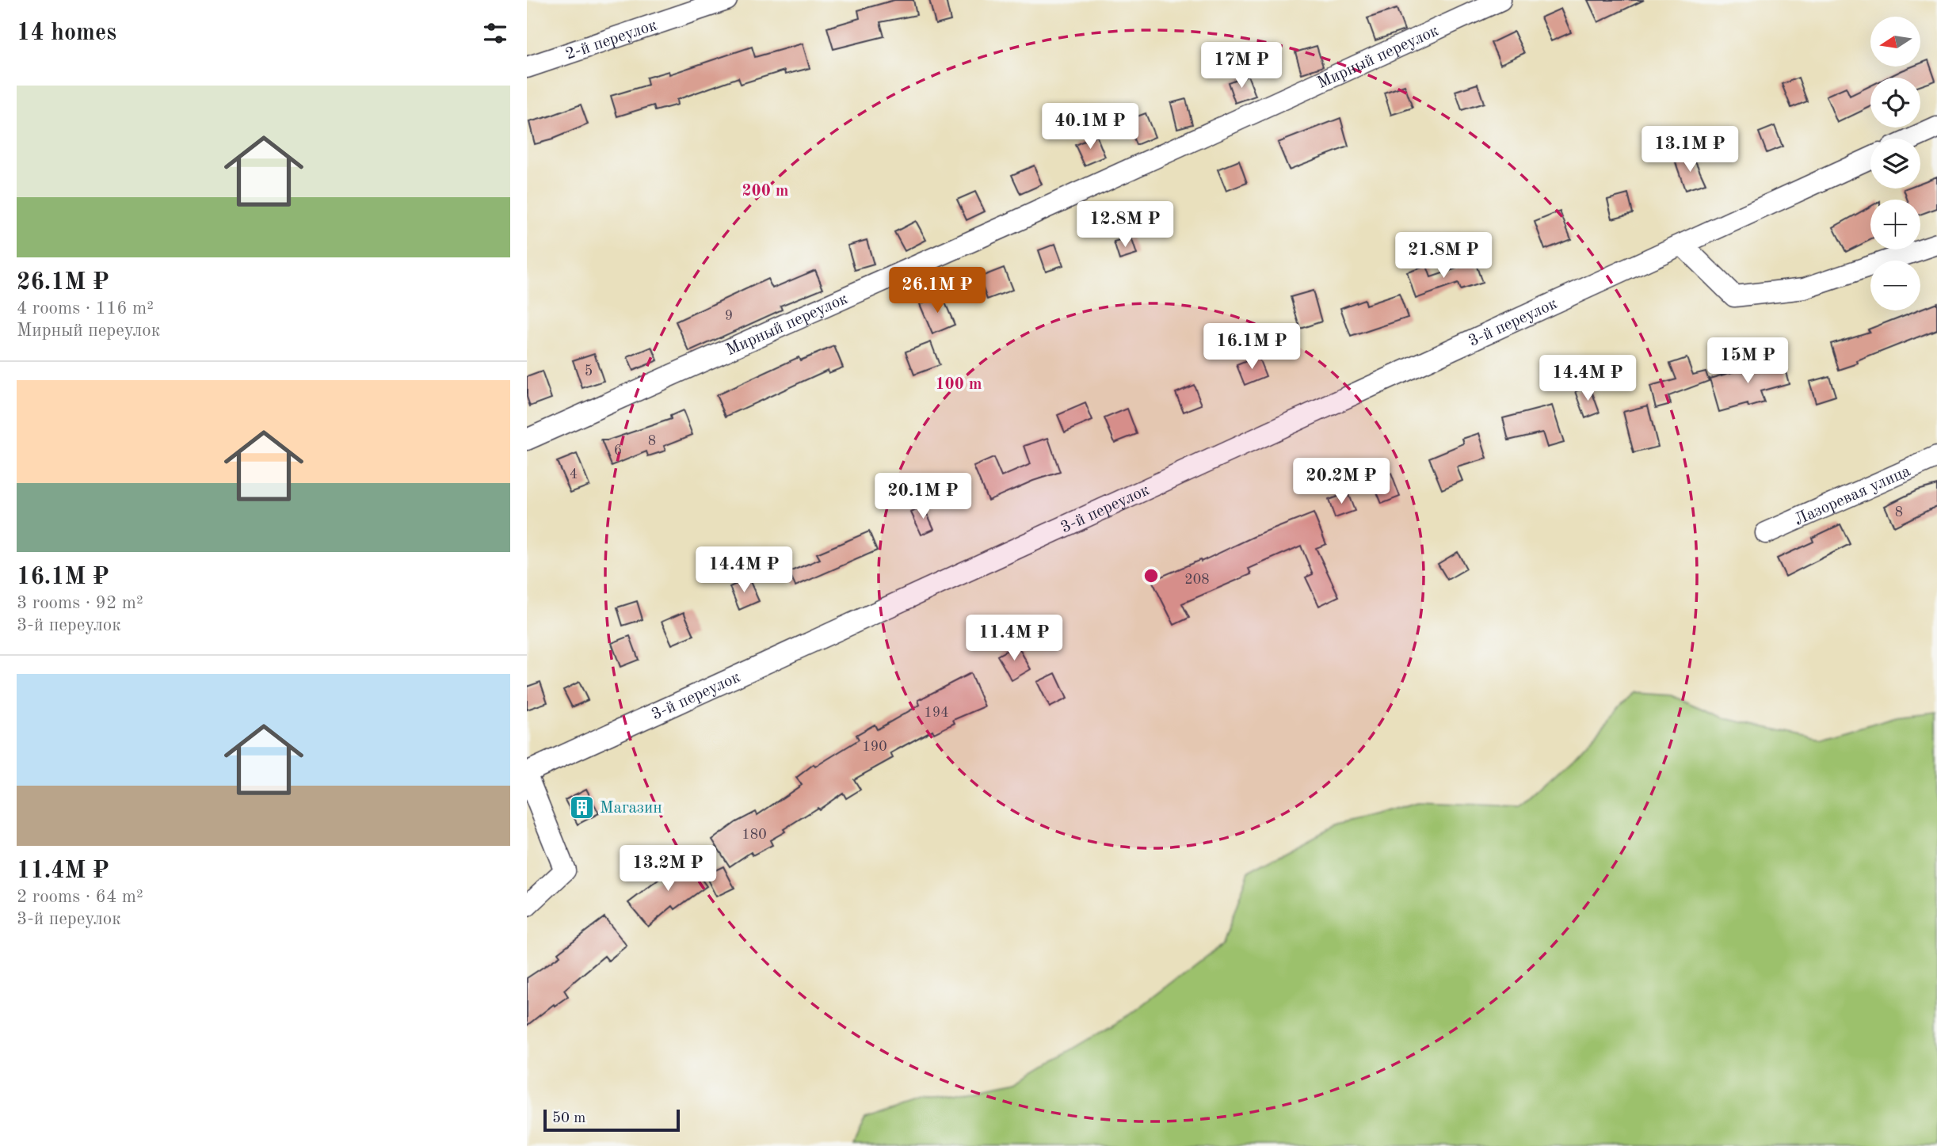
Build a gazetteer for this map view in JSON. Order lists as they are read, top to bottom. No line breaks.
{"streets":{"street":["2-й переулок","Мирный переулок","3-й переулок","Лазоревая улица"]},"places":{"building":["Магазин"]},"house_numbers":["9","5","8","6","4","8","208","194","190","180"],"scale_bar":"50 m","north":"left","page":{"heading":"14 homes","map_buttons":["+","−"],"price":["17M ₽","40.1M ₽","13.1M ₽","12.8M ₽","21.8M ₽","26.1M ₽","16.1M ₽","15M ₽","14.4M ₽","20.2M ₽","20.1M ₽","14.4M ₽","11.4M ₽","13.2M ₽"],"list":[{"name":"26.1M ₽","note":"4 rooms · 116 m² · Мирный переулок"},{"name":"16.1M ₽","note":"3 rooms · 92 m² · 3-й переулок"},{"name":"11.4M ₽","note":"2 rooms · 64 m² · 3-й переулок"}],"scale":"50 m"},"rings":["200 m","100 m"]}
